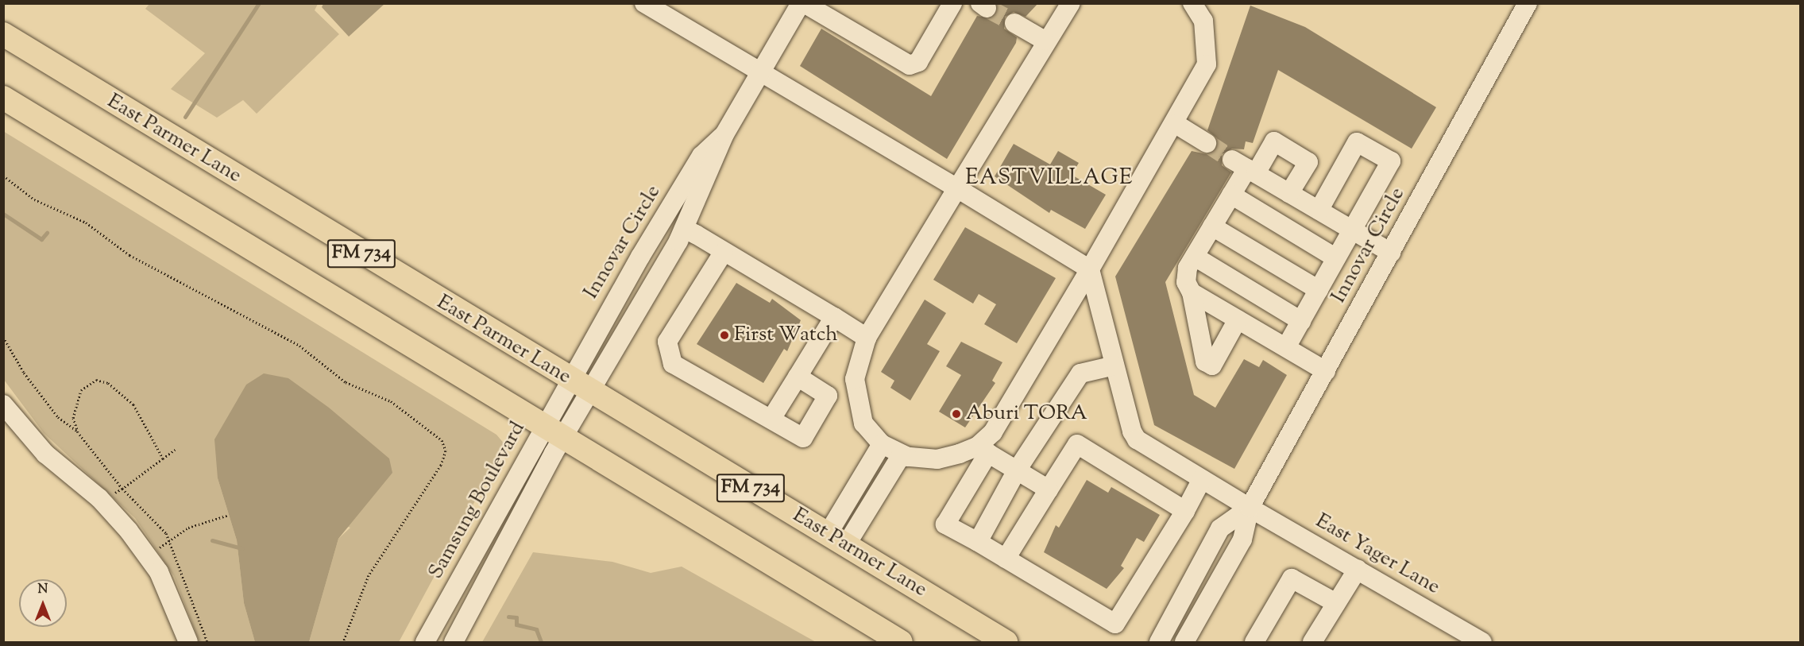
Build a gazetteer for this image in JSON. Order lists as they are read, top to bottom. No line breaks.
{"streets":{"main road":["East Parmer Lane","FM 734"],"street":["Innovar Circle","Samsung Boulevard","East Yager Lane"]},"crossings":[["East Parmer Lane","Innovar Circle"],["East Parmer Lane","Samsung Boulevard"],["Innovar Circle","Samsung Boulevard"],["Innovar Circle","East Yager Lane"],["FM 734","Samsung Boulevard"]],"districts":["EASTVILLAGE"],"places":["First Watch","Aburi TORA"],"north":"top"}
